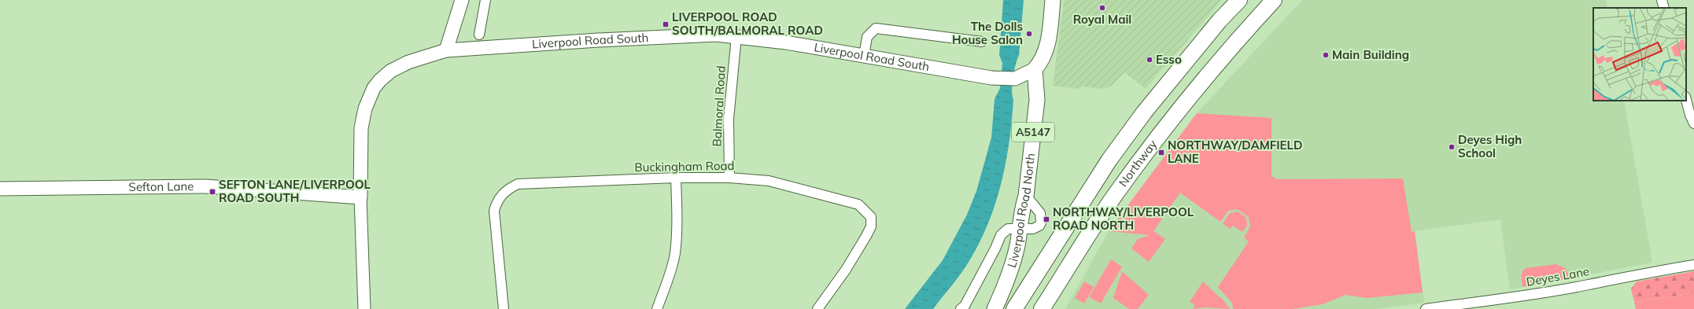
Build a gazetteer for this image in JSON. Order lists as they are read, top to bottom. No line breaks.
{"streets":{"highway":["Northway"],"main road":["Liverpool Road South","A5147","Sefton Lane","Liverpool Road North"],"street":["Balmoral Road","Buckingham Road","Deyes Lane"]},"crossings":[["Liverpool Road South","Balmoral Road"],["Liverpool Road South","Sefton Lane"],["Liverpool Road South","Liverpool Road North"],["Balmoral Road","Buckingham Road"]],"places":{"other":["Royal Mail","The Dolls House Salon","Main Building","Esso","Deyes High School"],"transit":["LIVERPOOL ROAD SOUTH/BALMORAL ROAD","NORTHWAY/DAMFIELD LANE","SEFTON LANE/LIVERPOOL ROAD SOUTH","NORTHWAY/LIVERPOOL ROAD NORTH"]}}
